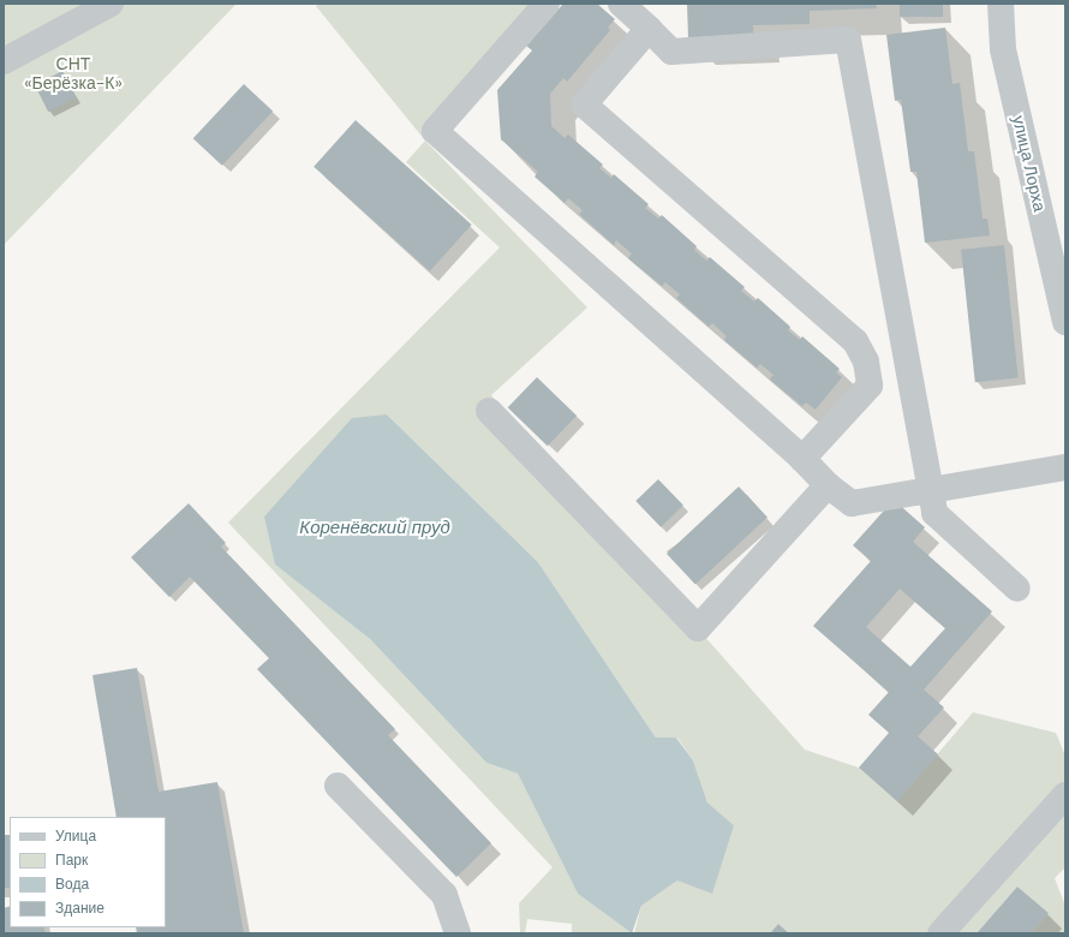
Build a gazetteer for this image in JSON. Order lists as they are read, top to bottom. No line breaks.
{"streets":{"street":["улица Лорха"]},"water":["Коренёвский пруд"],"parks":["СНТ «Берёзка-К»"],"legend":["Улица","Парк","Вода","Здание"]}
